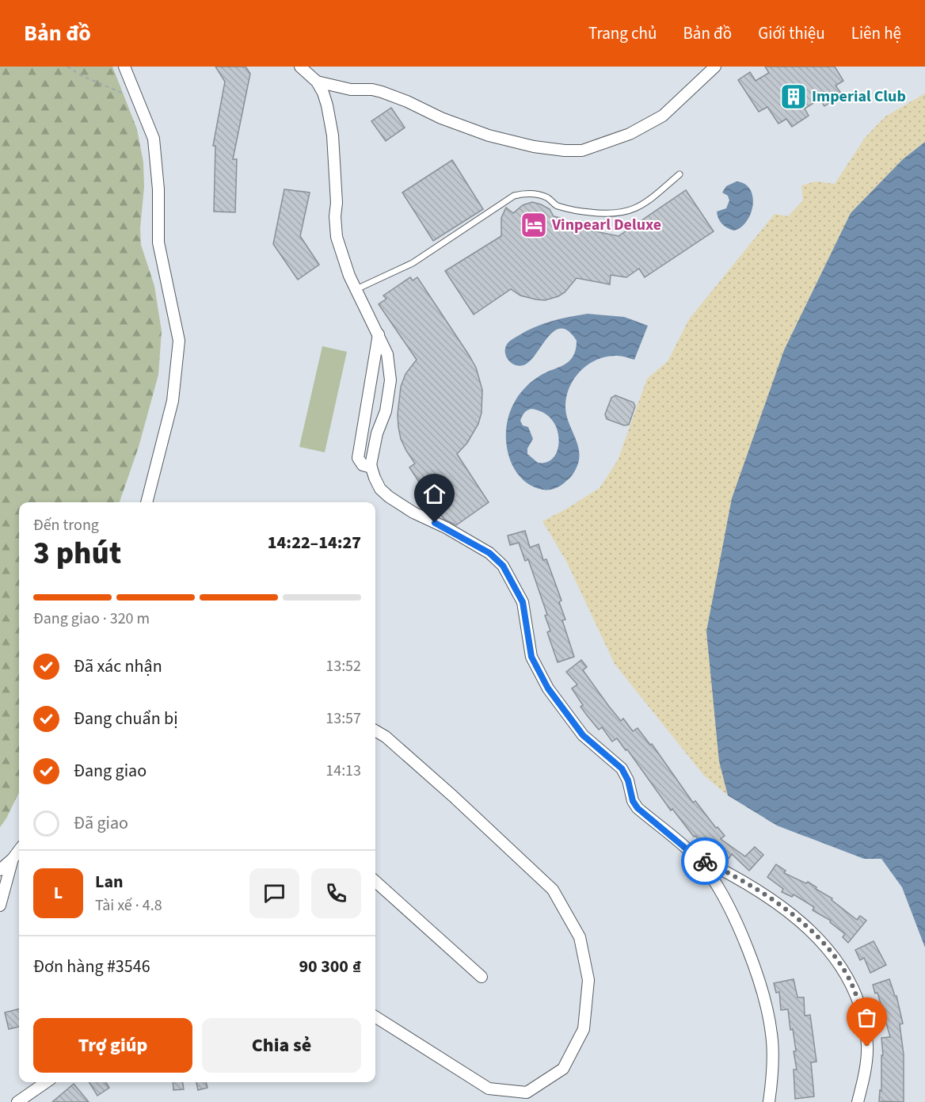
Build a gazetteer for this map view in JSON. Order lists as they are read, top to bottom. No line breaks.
{"places":{"building":["Imperial Club"],"hotel":["Vinpearl Deluxe"]},"page":{"header":"Bản đồ","nav":["Trang chủ","Bản đồ","Giới thiệu","Liên hệ"],"heading":["3 phút","Đến trong","14:22–14:27"],"panel":["Lan","Tài xế · 4.8","Đơn hàng #3546","90 300 ₫"],"bar":"Đang giao · 320 m","list":[["Đã xác nhận","13:52"],["Đang chuẩn bị","13:57"],["Đang giao","14:13"],"Đã giao"],"round":"L","buttons":["Trợ giúp","Chia sẻ"]}}
